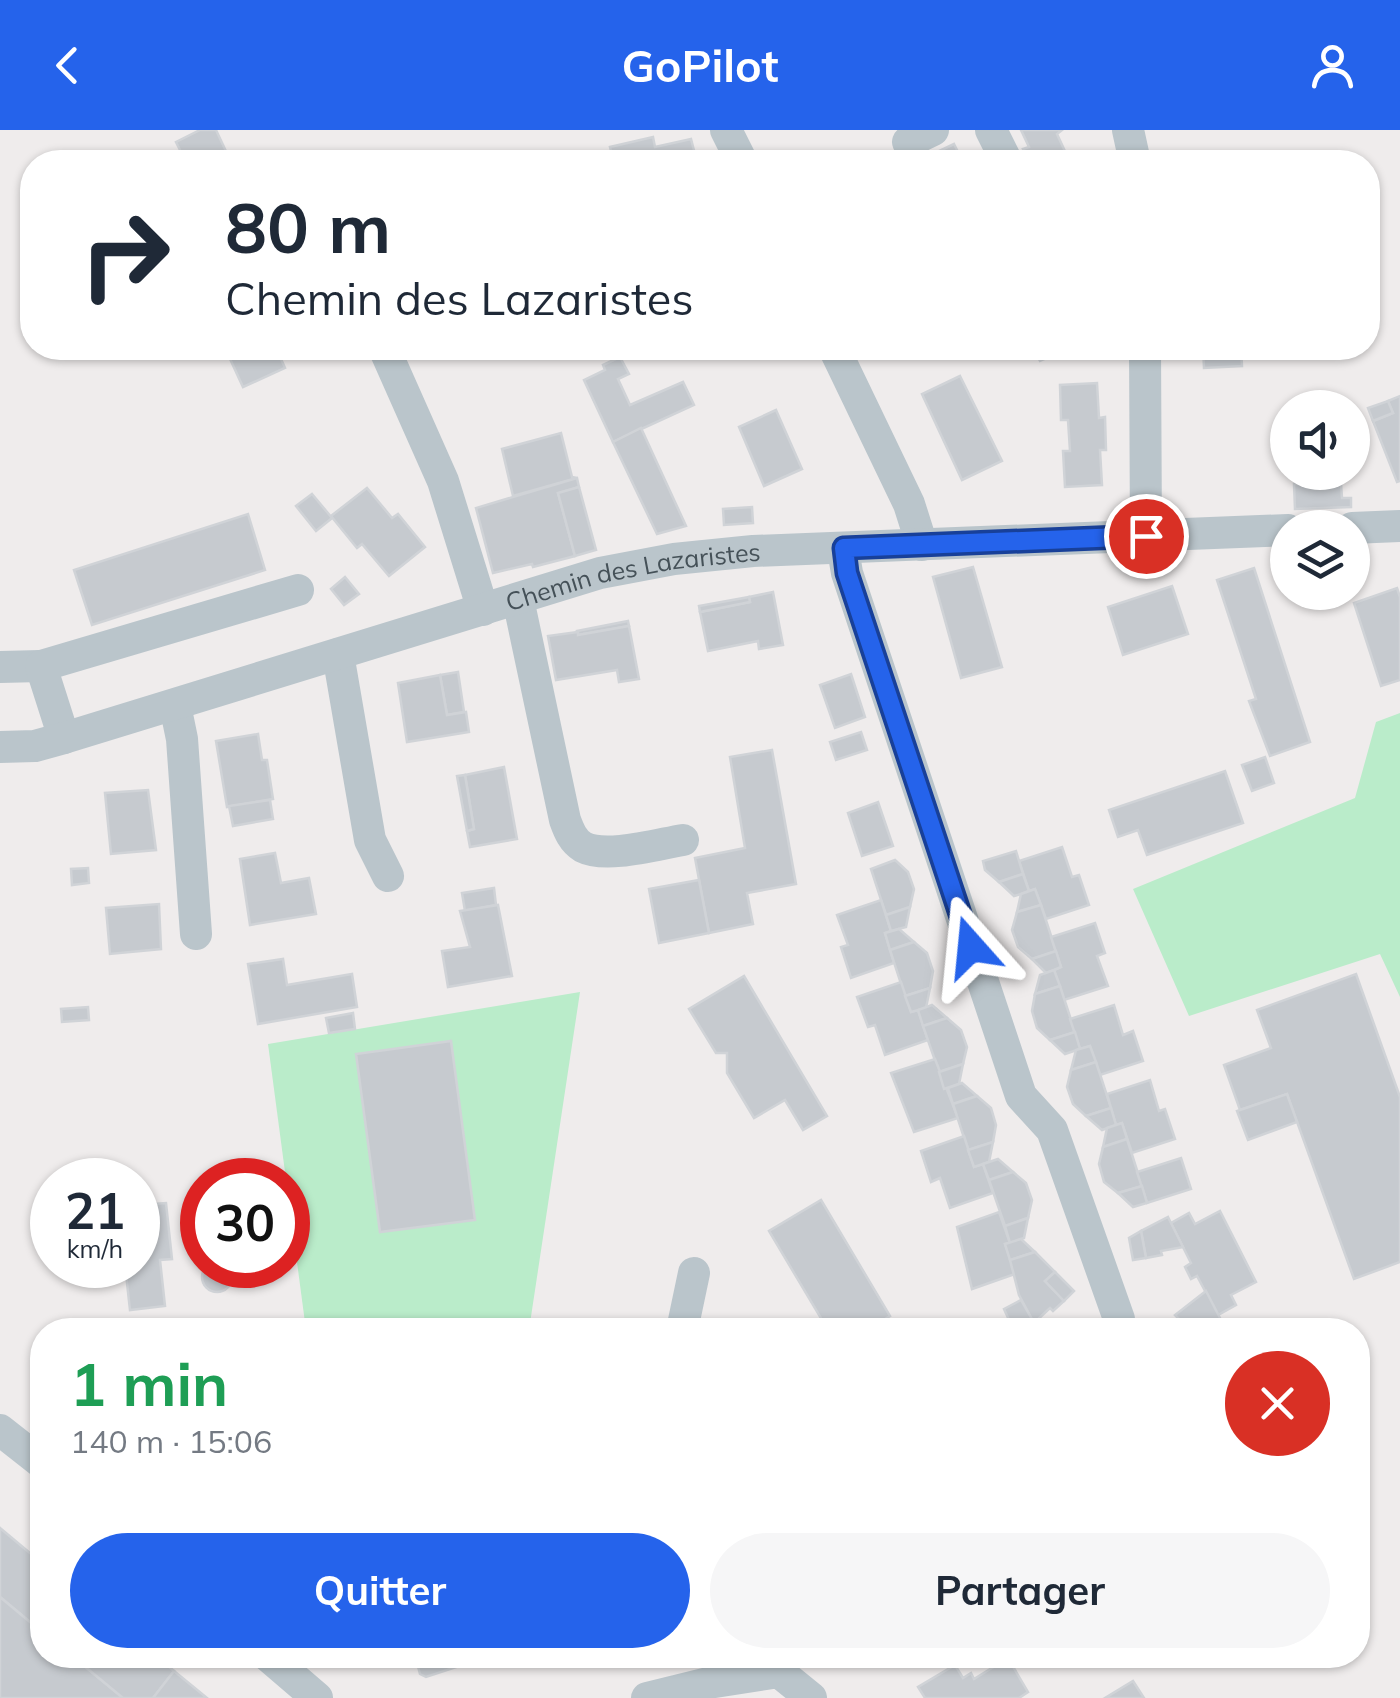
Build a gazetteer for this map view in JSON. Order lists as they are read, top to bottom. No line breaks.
{"streets":{"street":["Chemin des Lazaristes"]},"page":{"header":"GoPilot","turn":["80 m","Chemin des Lazaristes"],"speed":"21 km/h","limit":"30","heading":["1 min","140 m · 15:06"],"buttons":["Quitter","Partager"]}}
